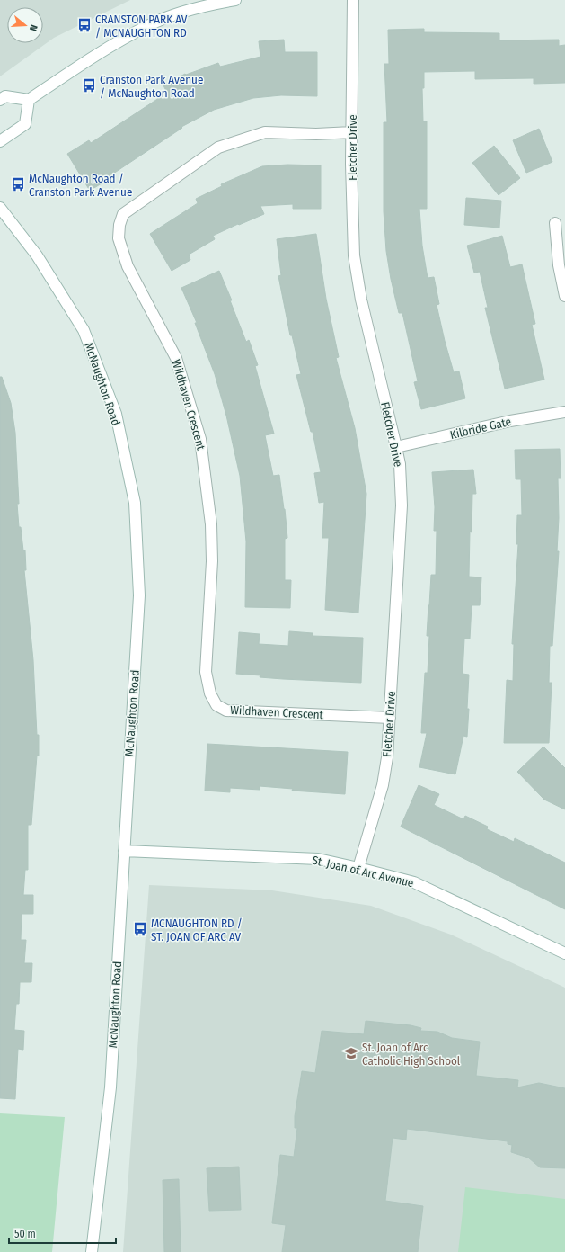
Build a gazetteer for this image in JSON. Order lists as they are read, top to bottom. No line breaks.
{"streets":{"street":["Fletcher Drive","McNaughton Road","Wildhaven Crescent","Kilbride Gate","St. Joan of Arc Avenue"]},"crossings":[["Fletcher Drive","Wildhaven Crescent"],["Fletcher Drive","Kilbride Gate"],["Fletcher Drive","St. Joan of Arc Avenue"],["McNaughton Road","St. Joan of Arc Avenue"]],"places":{"bus stop":["CRANSTON PARK AV / MCNAUGHTON RD","Cranston Park Avenue / McNaughton Road","McNaughton Road / Cranston Park Avenue","MCNAUGHTON RD / ST. JOAN OF ARC AV"],"school or university":["St. Joan of Arc Catholic High School"]},"scale_bar":"50 m","north":"right"}
